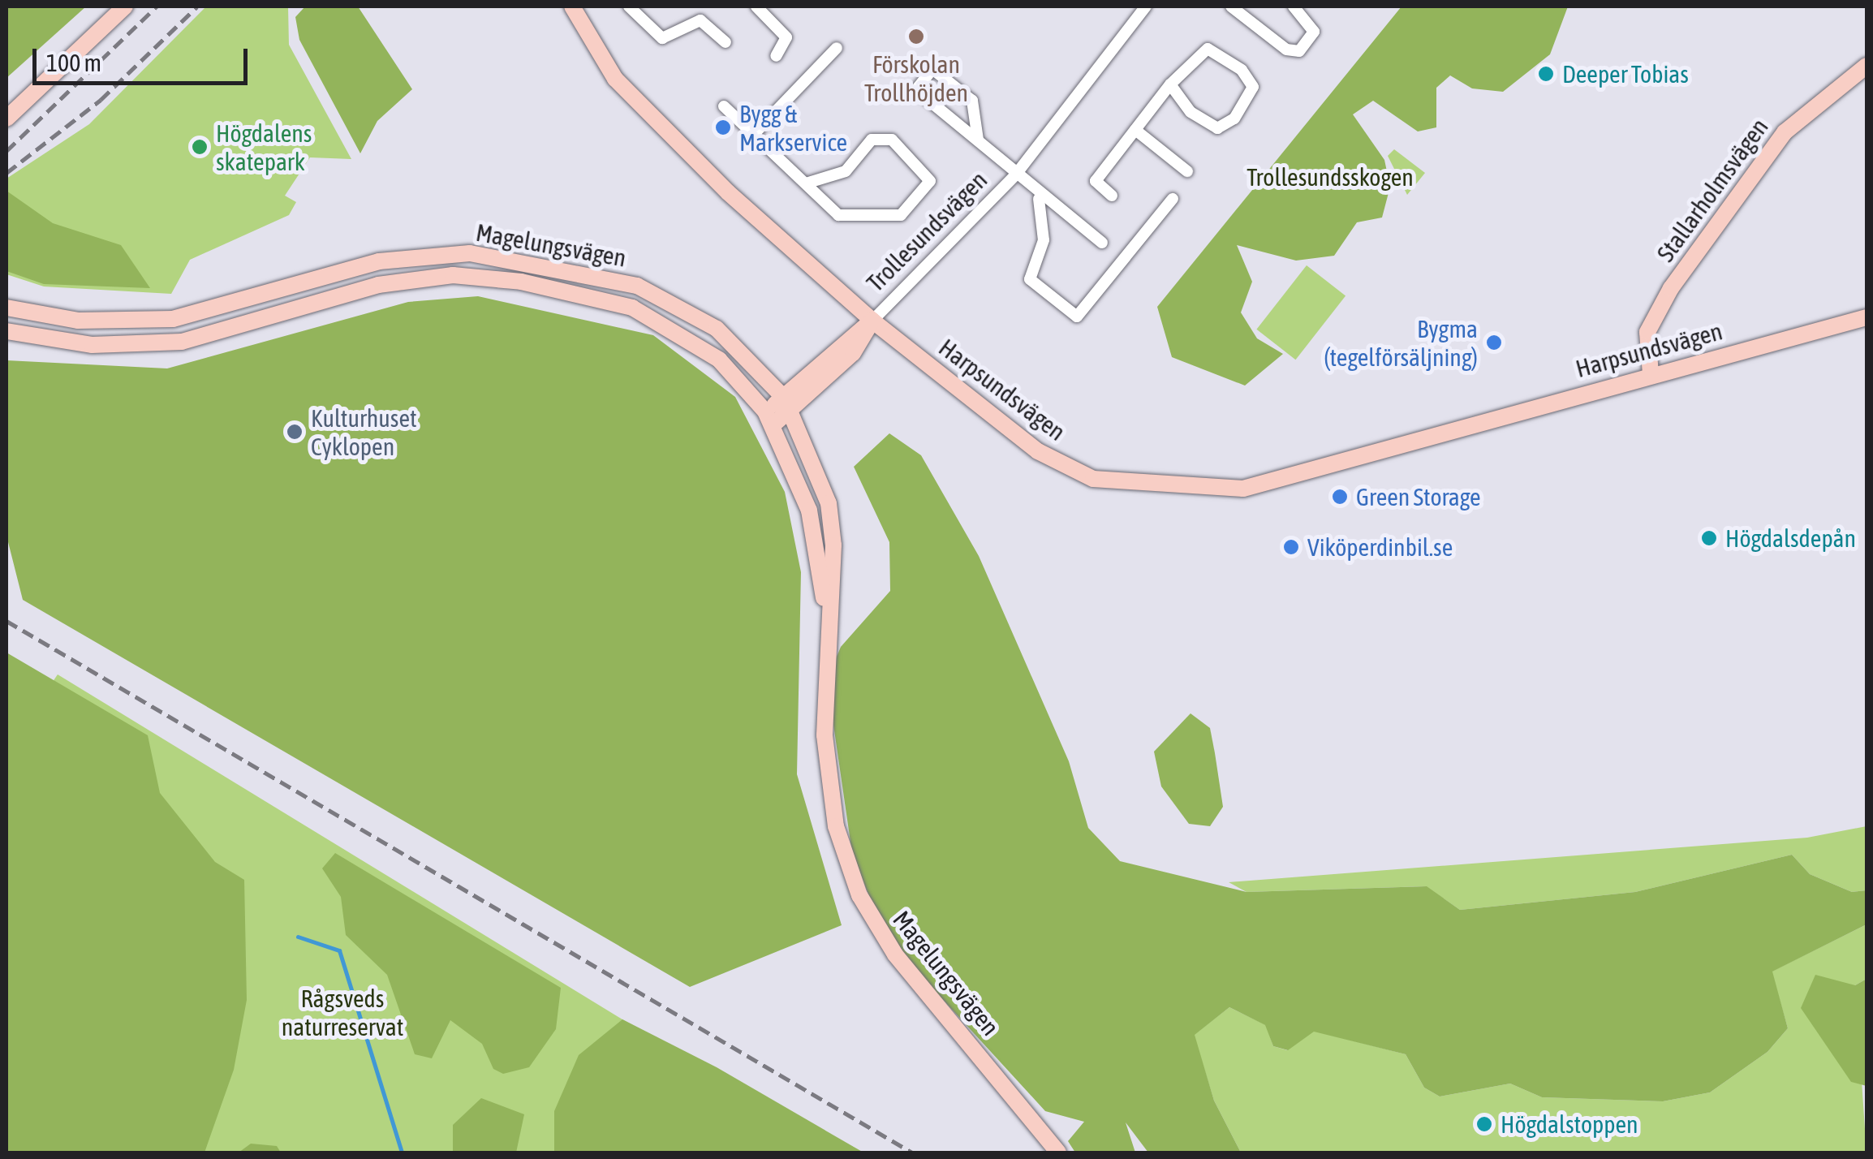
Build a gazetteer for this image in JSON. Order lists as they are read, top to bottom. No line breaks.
{"streets":{"main road":["Stallarholmsvägen","Trollesundsvägen","Magelungsvägen","Harpsundsvägen"]},"crossings":[["Stallarholmsvägen","Harpsundsvägen"],["Trollesundsvägen","Magelungsvägen"],["Trollesundsvägen","Harpsundsvägen"]],"parks":["Trollesundsskogen","Rågsveds naturreservat"],"places":["Förskolan Trollhöjden","Deeper Tobias","Bygg & Markservice","Högdalens skatepark","Bygma (tegelförsäljning)","Kulturhuset Cyklopen","Green Storage","Högdalsdepån","Viköperdinbil.se","Högdalstoppen"],"scale_bar":"100 m"}
